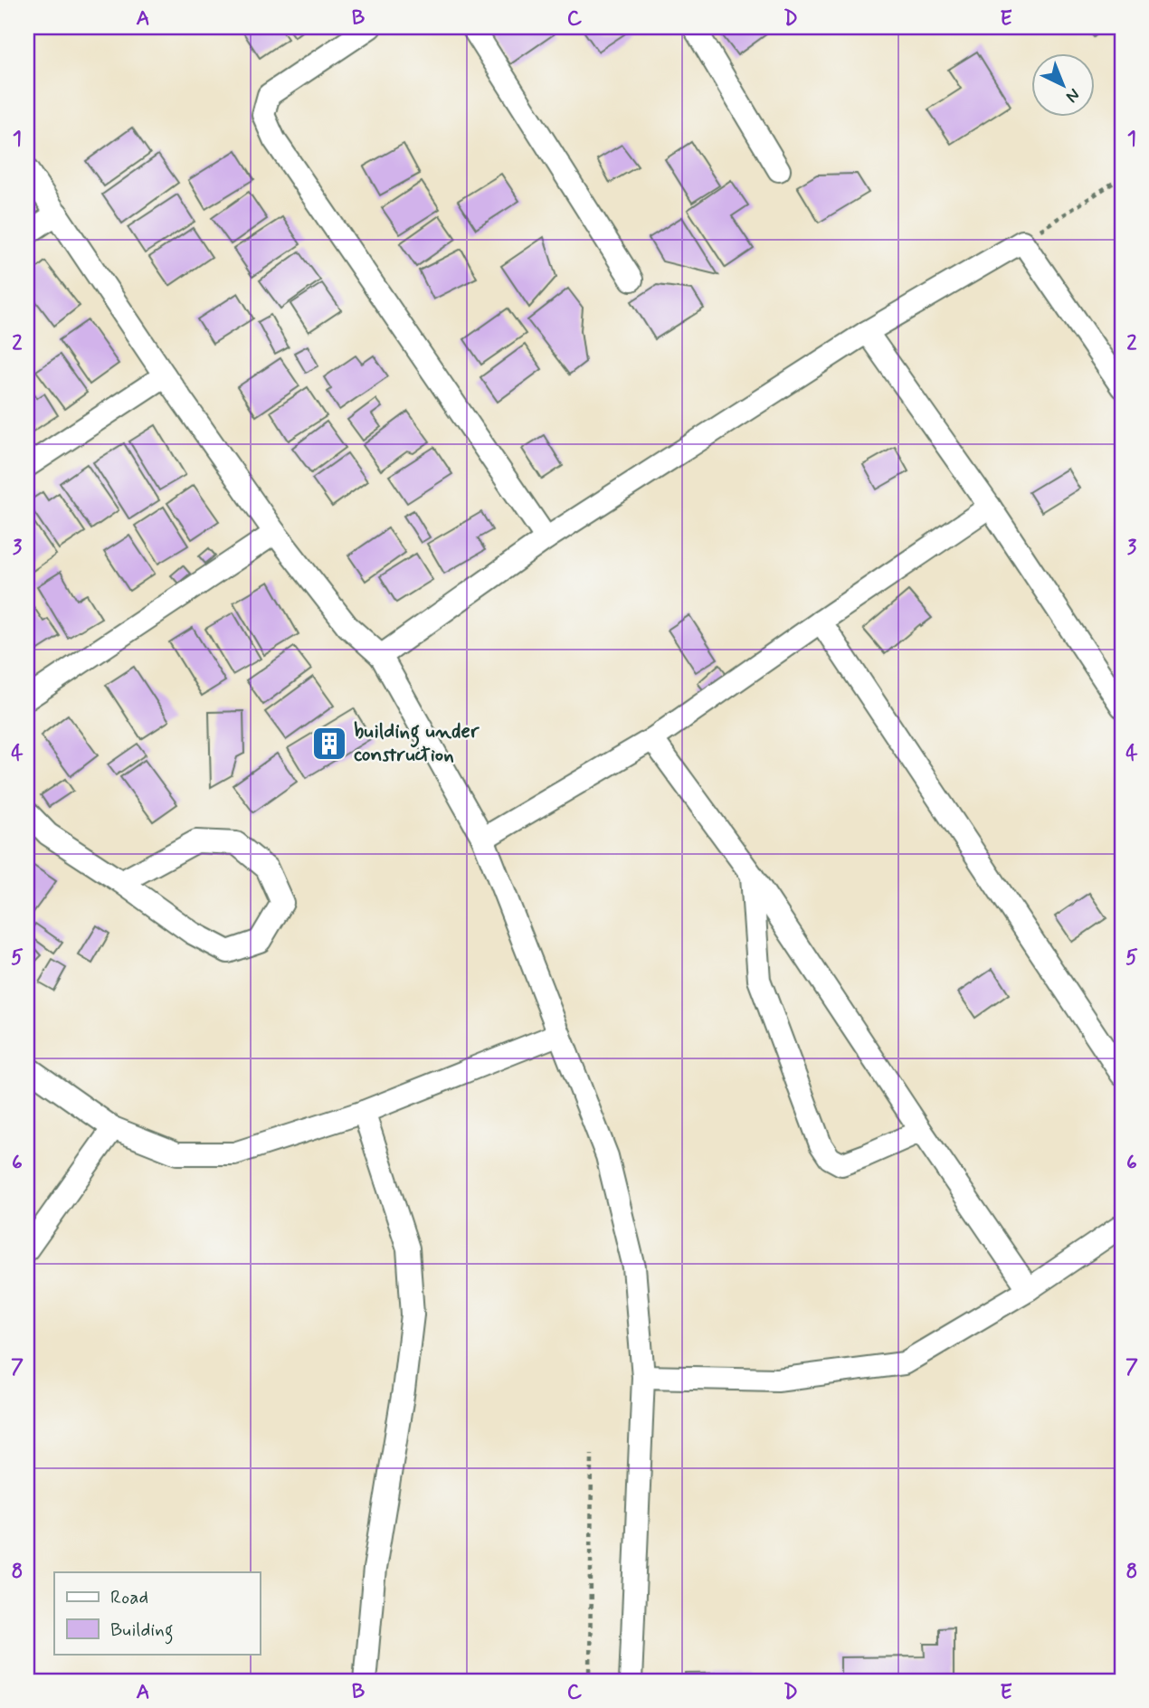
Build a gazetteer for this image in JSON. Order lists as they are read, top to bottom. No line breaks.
{"places":{"building":["building under construction"]},"legend":["Road","Building"],"north":"bottom right","grid":{"columns":["A","B","C","D","E"],"rows":["1","2","3","4","5","6","7","8"]}}
